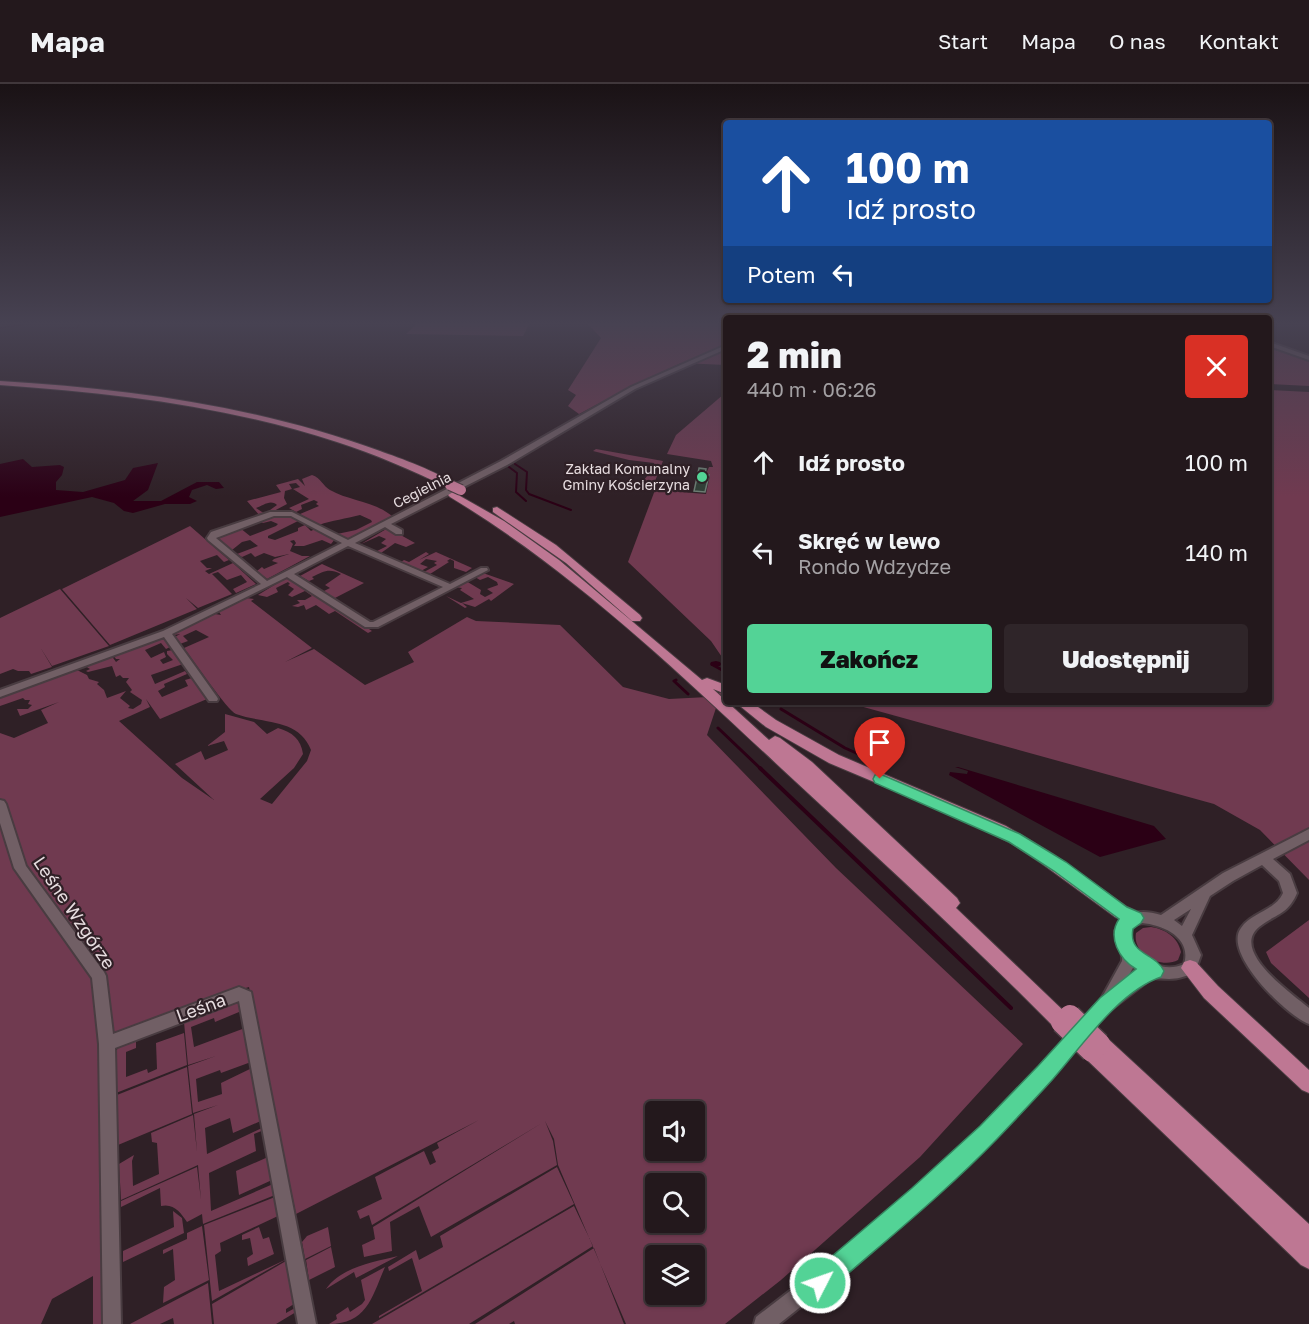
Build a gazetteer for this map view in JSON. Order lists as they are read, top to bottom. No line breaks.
{"streets":{"street":["Cegielnia","Leśne Wzgórze","Leśna"]},"crossings":[["Leśne Wzgórze","Leśna"]],"places":["Zakład Komunalny Gminy Kościerzyna"],"page":{"header":"Mapa","nav":["Start","Mapa","O nas","Kontakt"],"turn":["100 m","Idź prosto"],"then":"Potem","heading":["2 min","440 m · 06:26"],"list":[{"name":"Idź prosto","value":"100 m"},{"name":"Skręć w lewo","note":"Rondo Wdzydze","value":"140 m"}],"buttons":["Zakończ","Udostępnij"]}}
